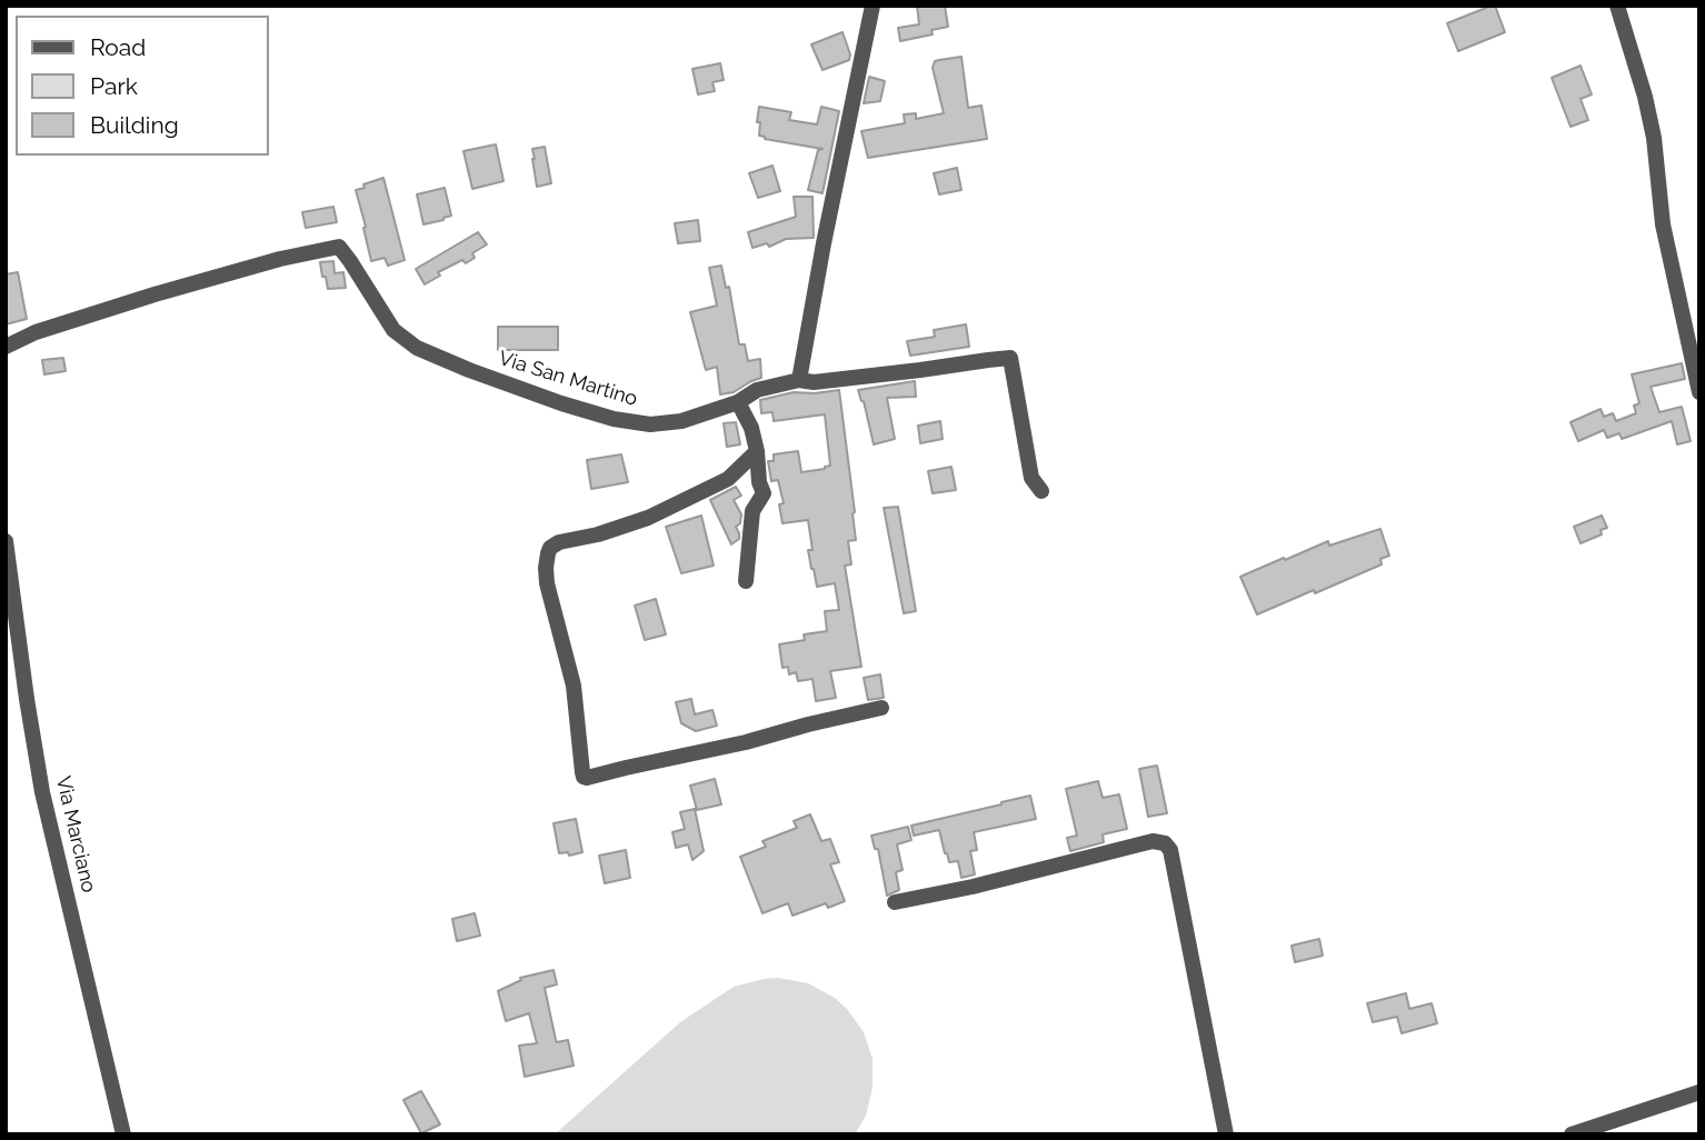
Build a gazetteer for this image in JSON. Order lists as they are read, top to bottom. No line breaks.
{"streets":{"street":["Via San Martino","Via Marciano"]},"legend":["Road","Park","Building"]}
